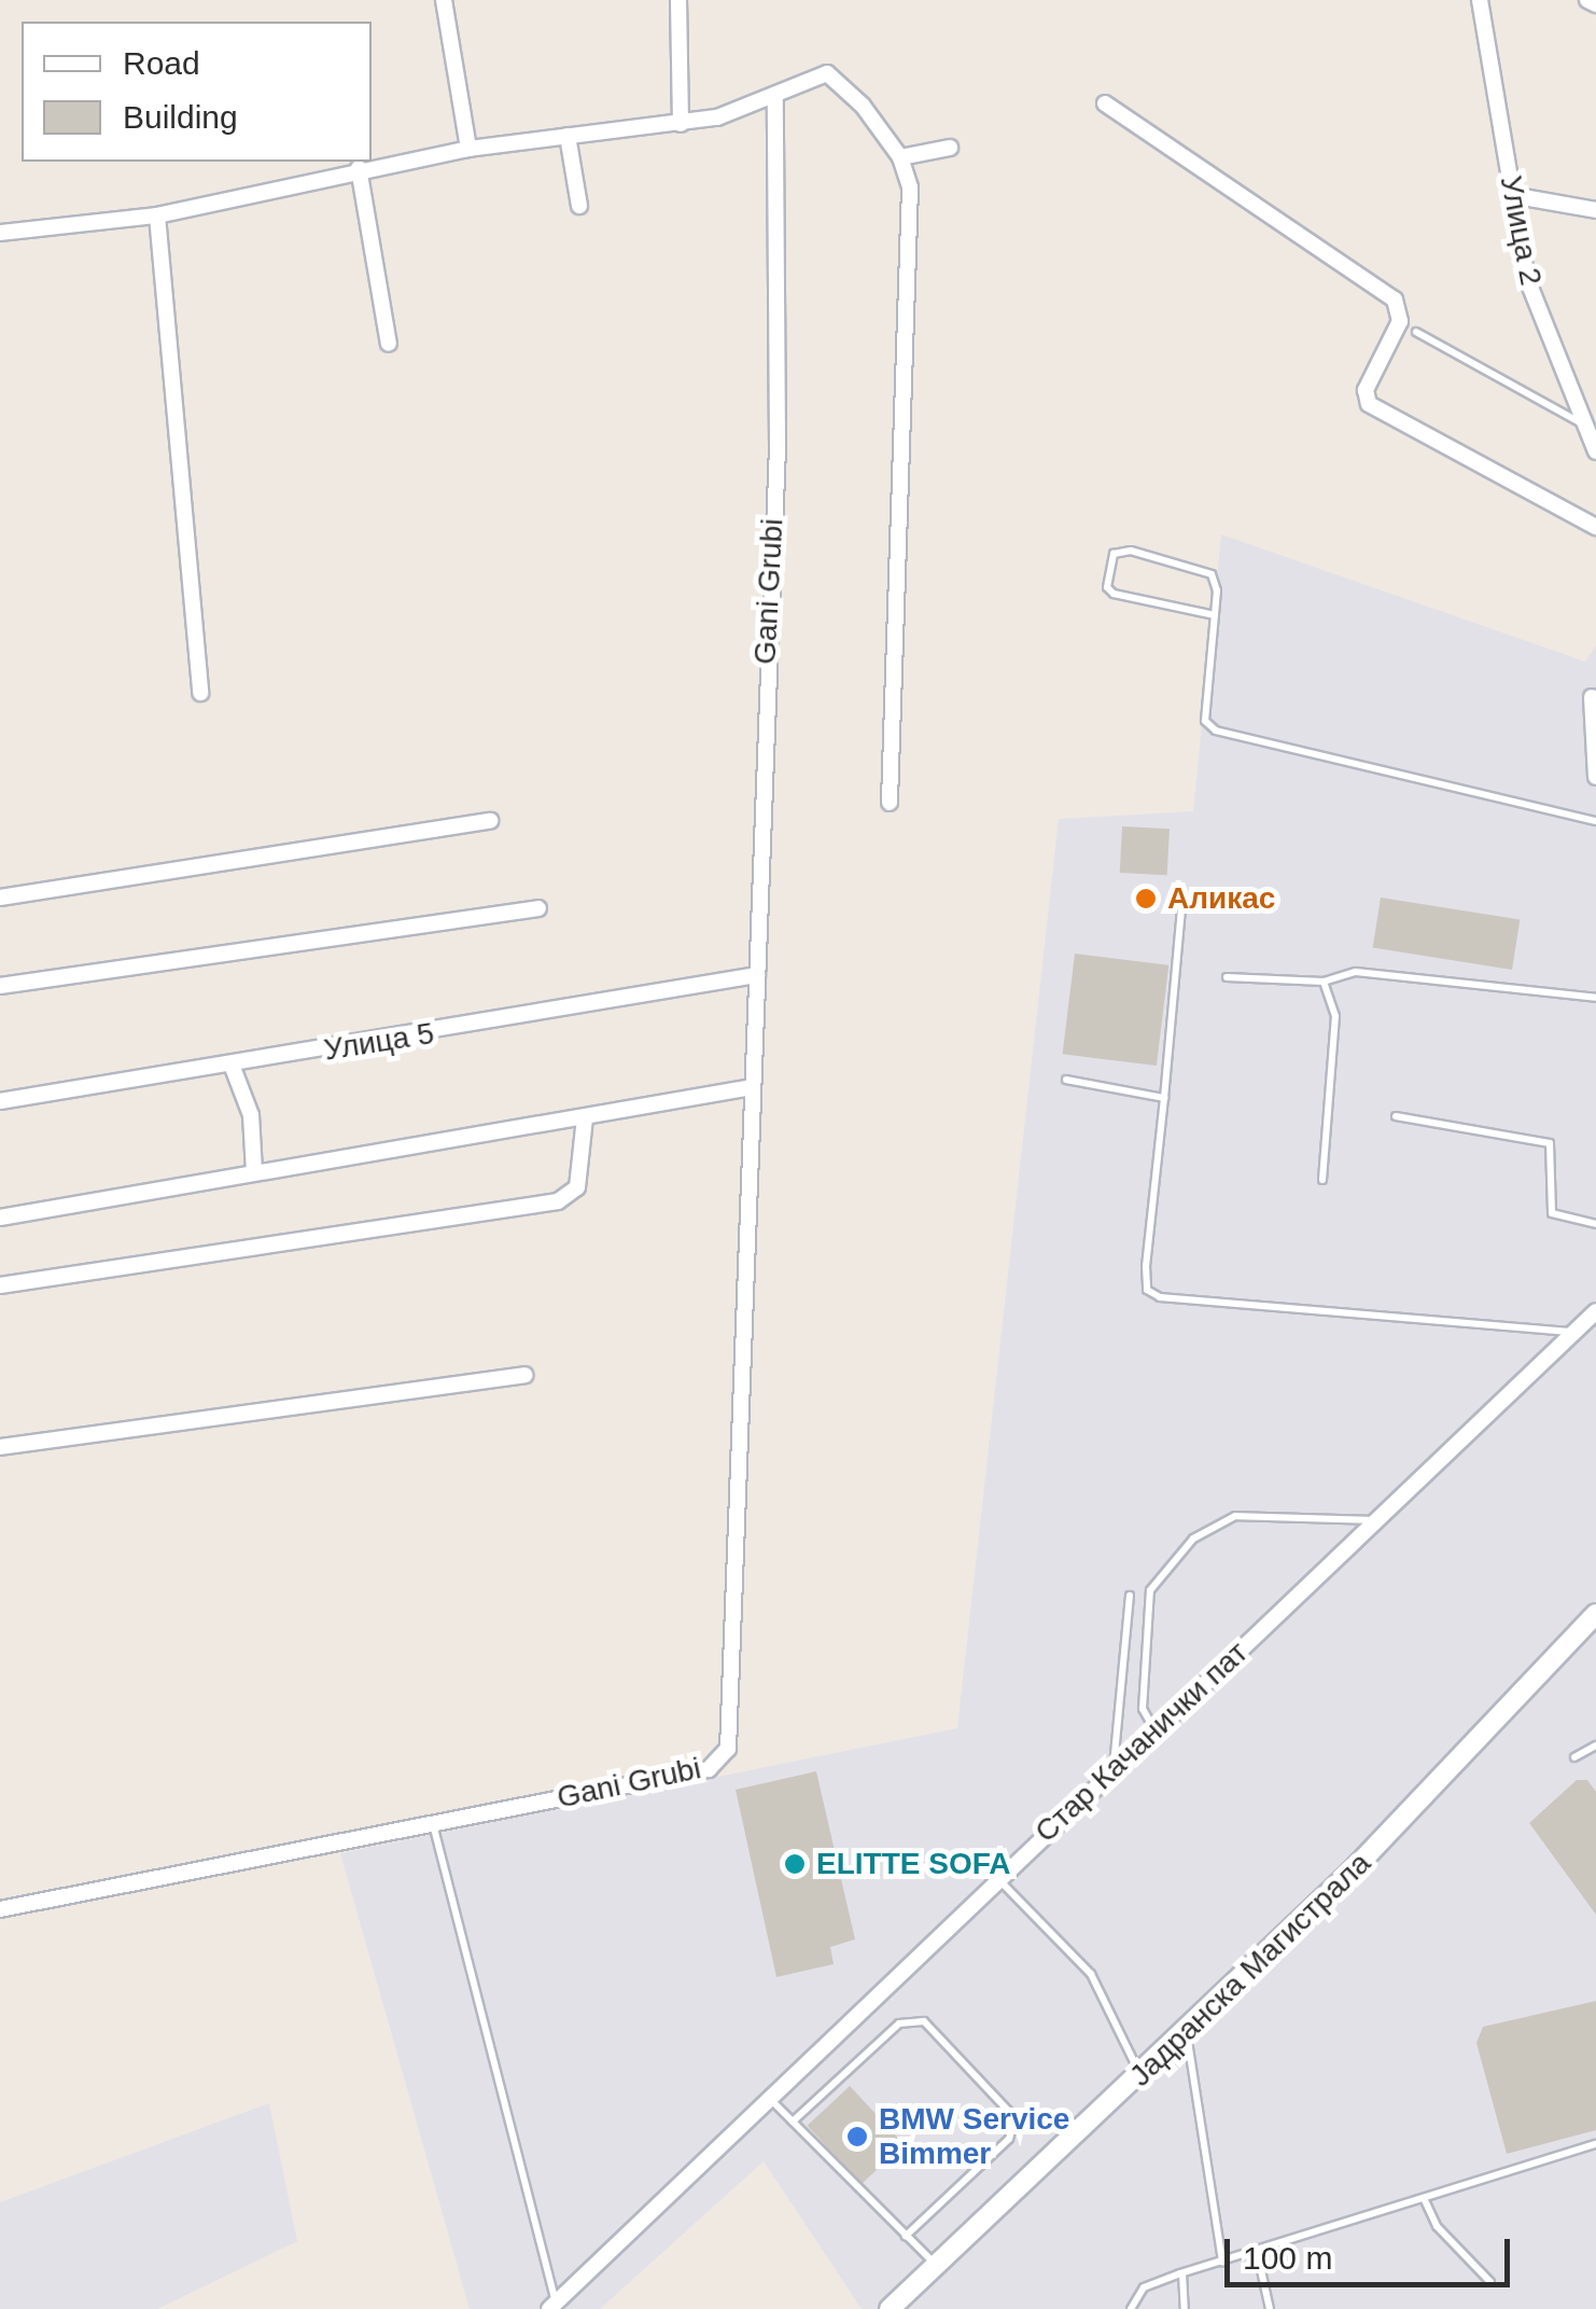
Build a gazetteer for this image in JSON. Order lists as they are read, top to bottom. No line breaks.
{"streets":{"street":["Улица 2","Gani Grubi","Улица 5","Стар Качанички пат","Јадранска Магистрала"]},"crossings":[["Gani Grubi","Улица 5"]],"places":["Аликас","ELITTE SOFA","BMW Service Bimmer"],"legend":["Road","Building"],"scale_bar":"100 m"}
